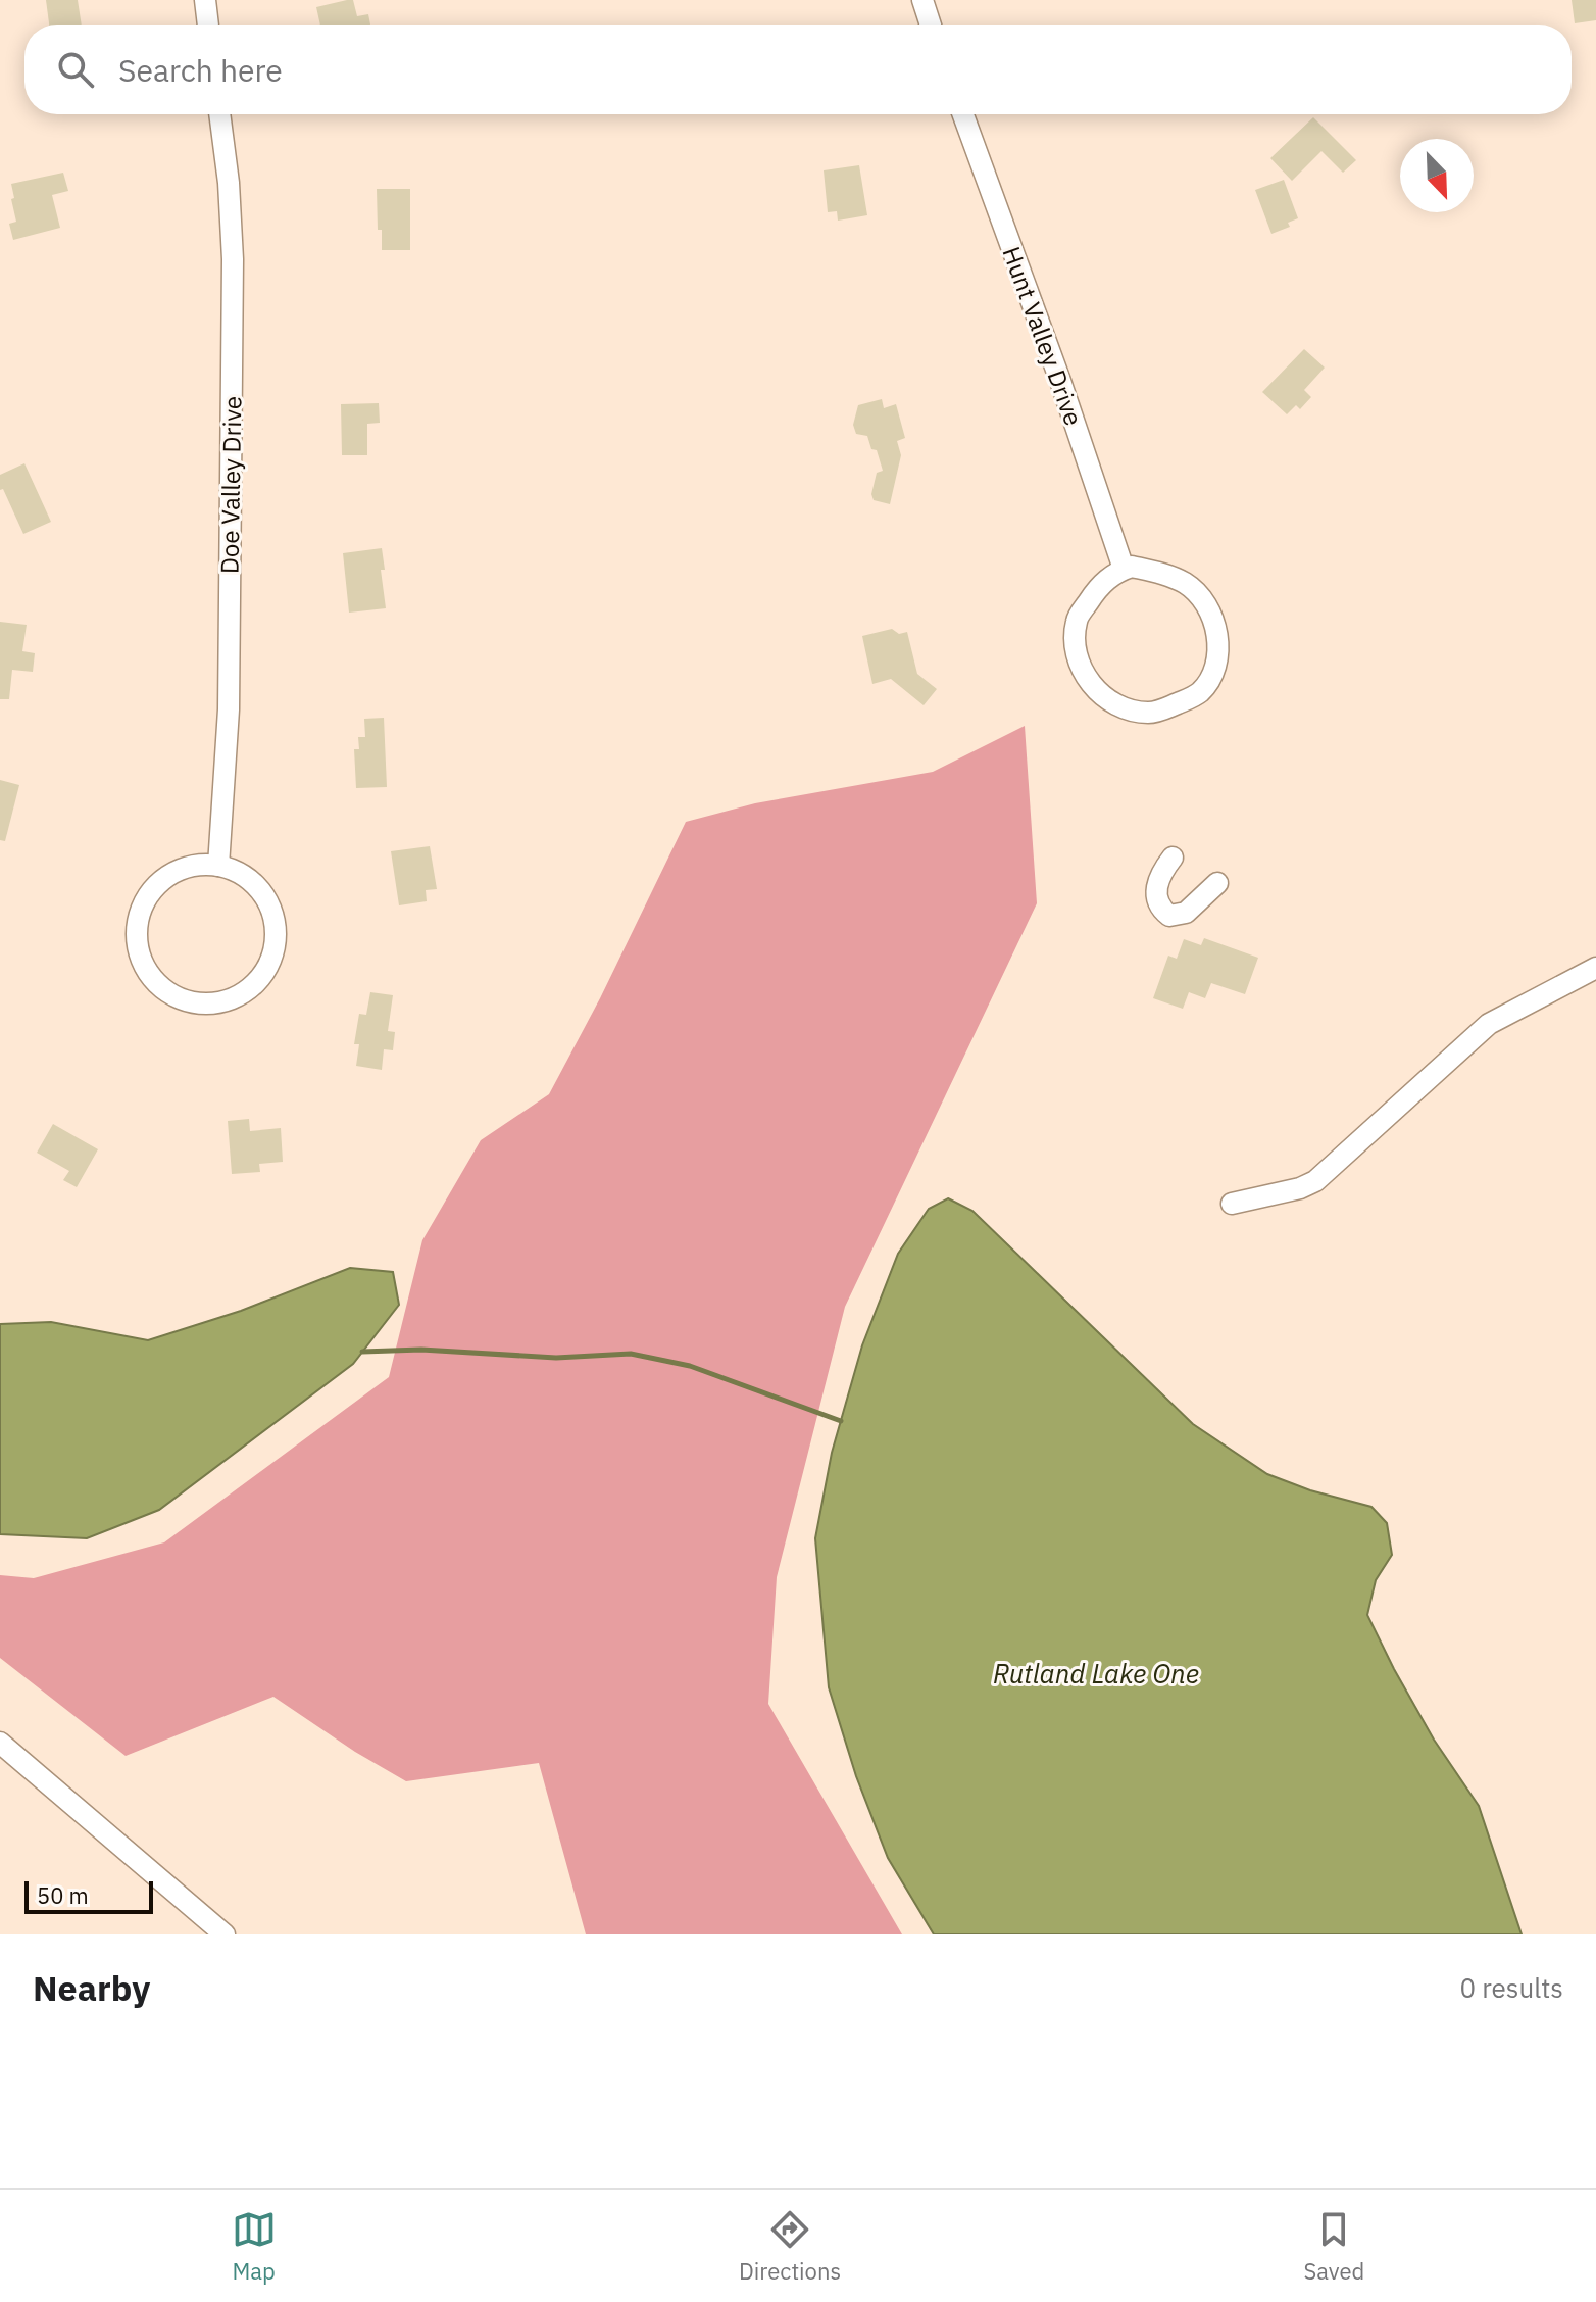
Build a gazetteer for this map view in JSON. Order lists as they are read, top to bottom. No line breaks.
{"streets":{"street":["Hunt Valley Drive","Doe Valley Drive"]},"water":["Rutland Lake One"],"scale_bar":"50 m","north":"bottom right","page":{"search":"Search here","scale":"50 m","heading":["Nearby","0 results"],"nav":["Map","Directions","Saved"]}}
